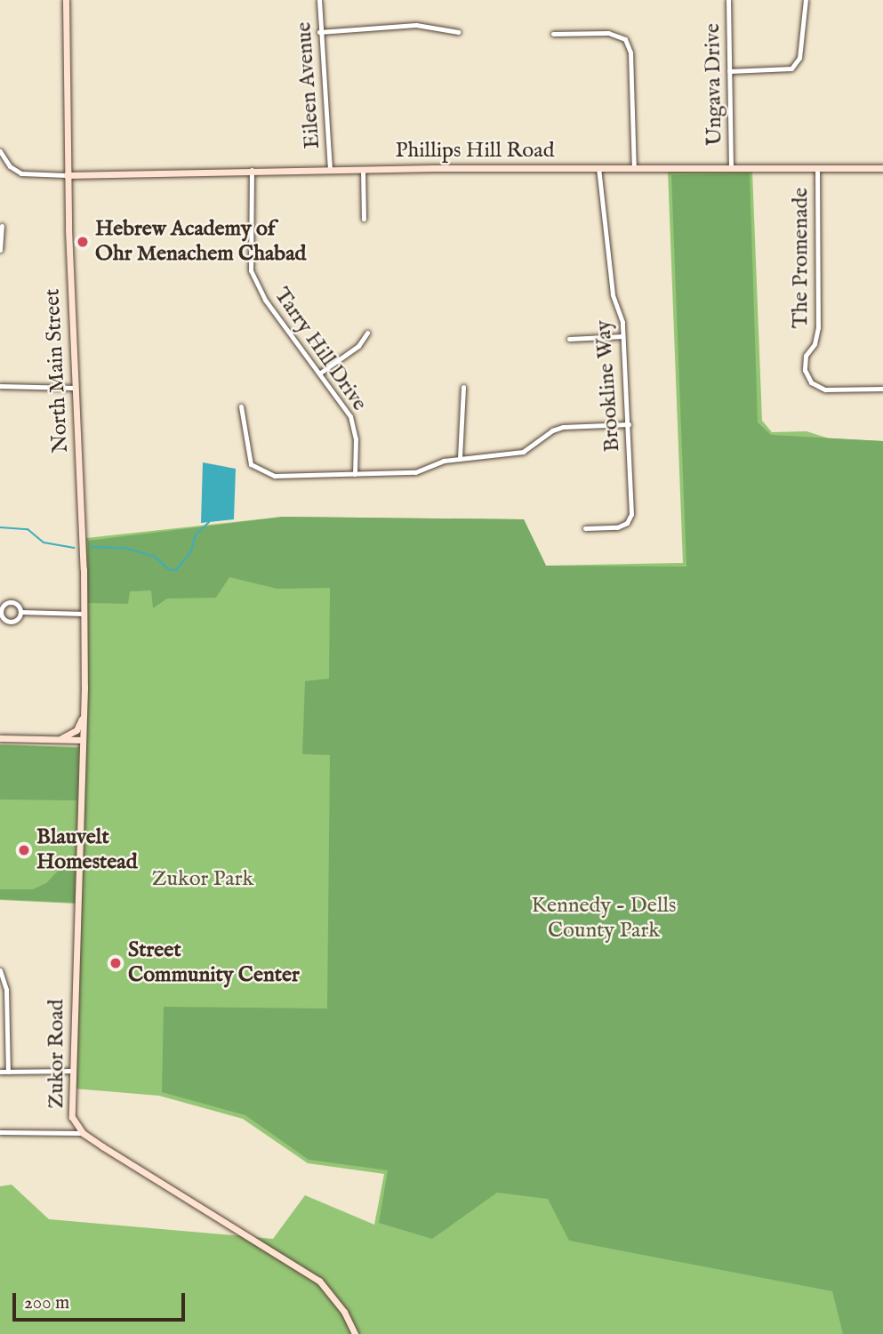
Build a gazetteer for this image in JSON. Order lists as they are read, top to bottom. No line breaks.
{"streets":{"street":["Ungava Drive","Eileen Avenue","Phillips Hill Road","The Promenade","Tarry Hill Drive","North Main Street","Brookline Way","Zukor Road"]},"crossings":[["Ungava Drive","Phillips Hill Road"],["Eileen Avenue","Phillips Hill Road"],["Phillips Hill Road","The Promenade"],["Phillips Hill Road","Tarry Hill Drive"],["Phillips Hill Road","North Main Street"],["Phillips Hill Road","Brookline Way"],["North Main Street","Zukor Road"]],"parks":["Zukor Park","Kennedy - Dells County Park"],"places":["Hebrew Academy of Ohr Menachem Chabad","Blauvelt Homestead","Street Community Center"],"scale_bar":"200 m"}
